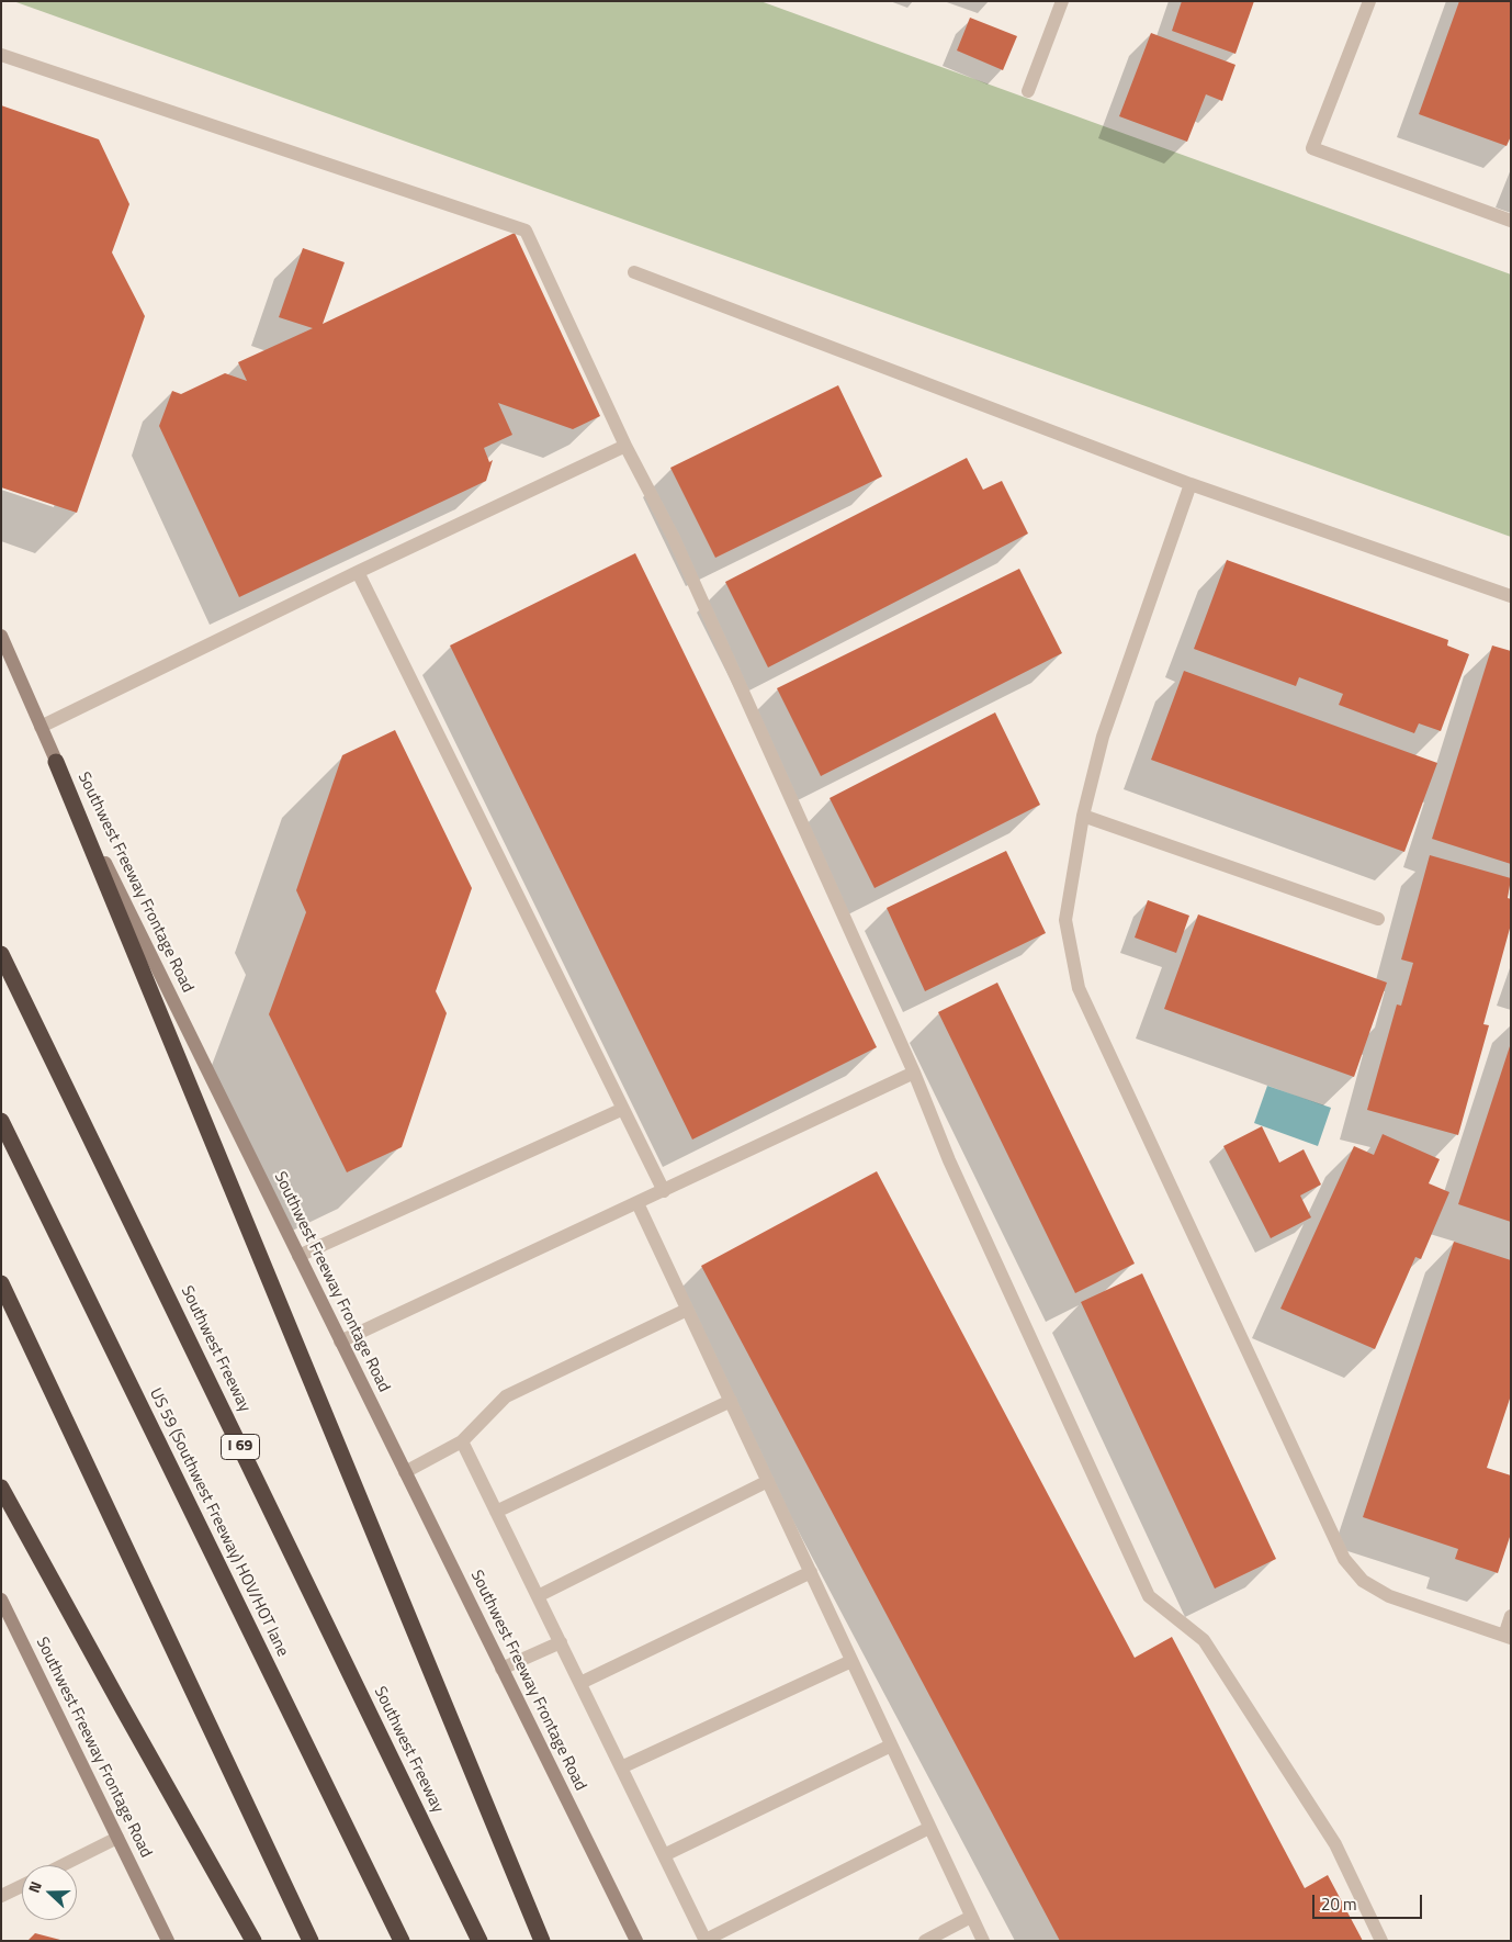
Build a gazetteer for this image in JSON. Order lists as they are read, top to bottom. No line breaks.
{"streets":{"highway":["Southwest Freeway","I 69","US 59 (Southwest Freeway) HOV/HOT lane"],"main road":["Southwest Freeway Frontage Road"]},"scale_bar":"20 m","north":"left"}
